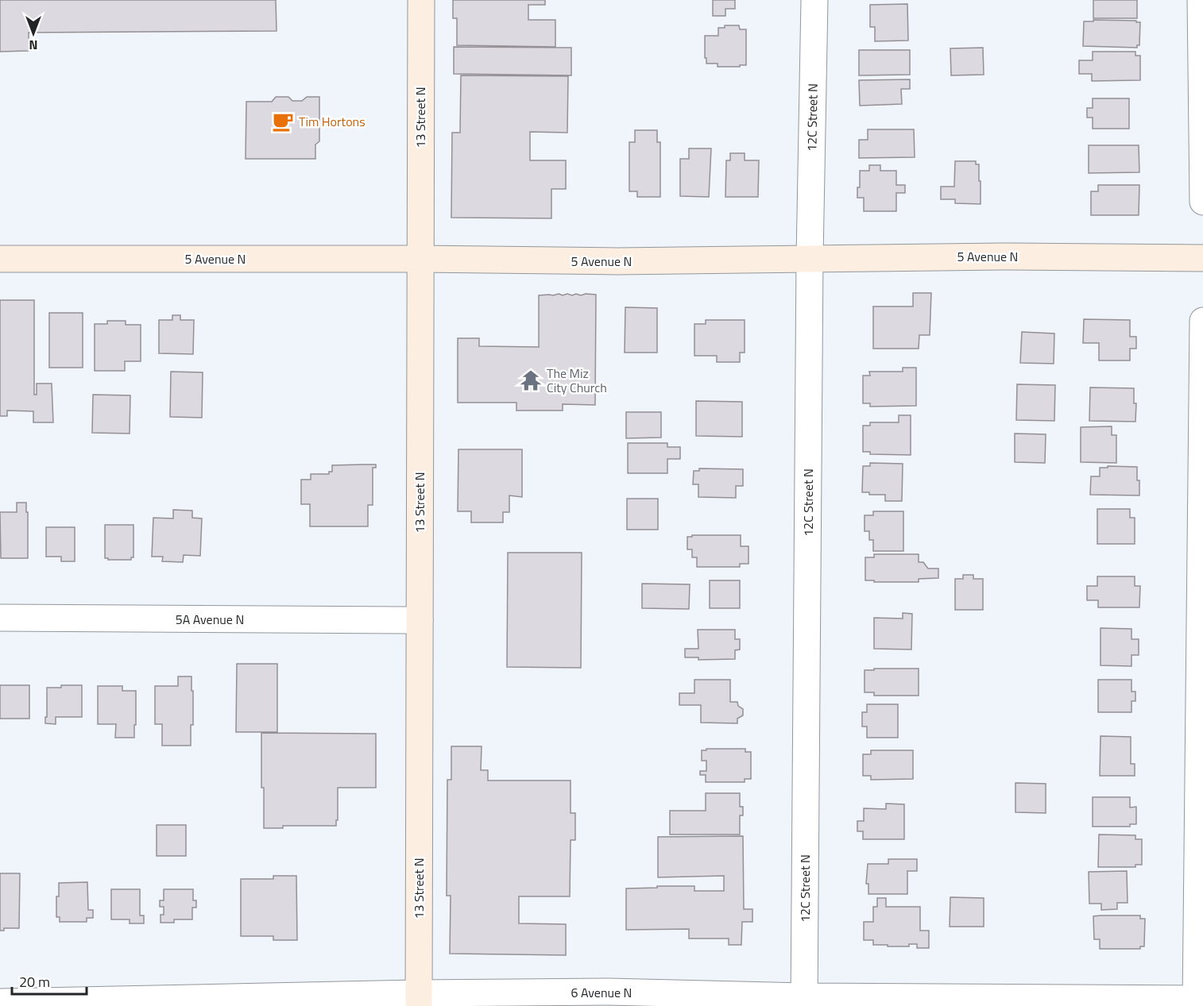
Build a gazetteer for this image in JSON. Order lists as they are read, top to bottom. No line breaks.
{"streets":{"main road":["13 Street N","5 Avenue N"],"street":["12C Street N","5A Avenue N","6 Avenue N"]},"crossings":[["13 Street N","5 Avenue N"],["13 Street N","5A Avenue N"],["13 Street N","6 Avenue N"],["12C Street N","5 Avenue N"],["12C Street N","6 Avenue N"]],"places":{"cafe":["Tim Hortons"],"temple":["The Miz City Church"]},"scale_bar":"20 m","north":"bottom"}
